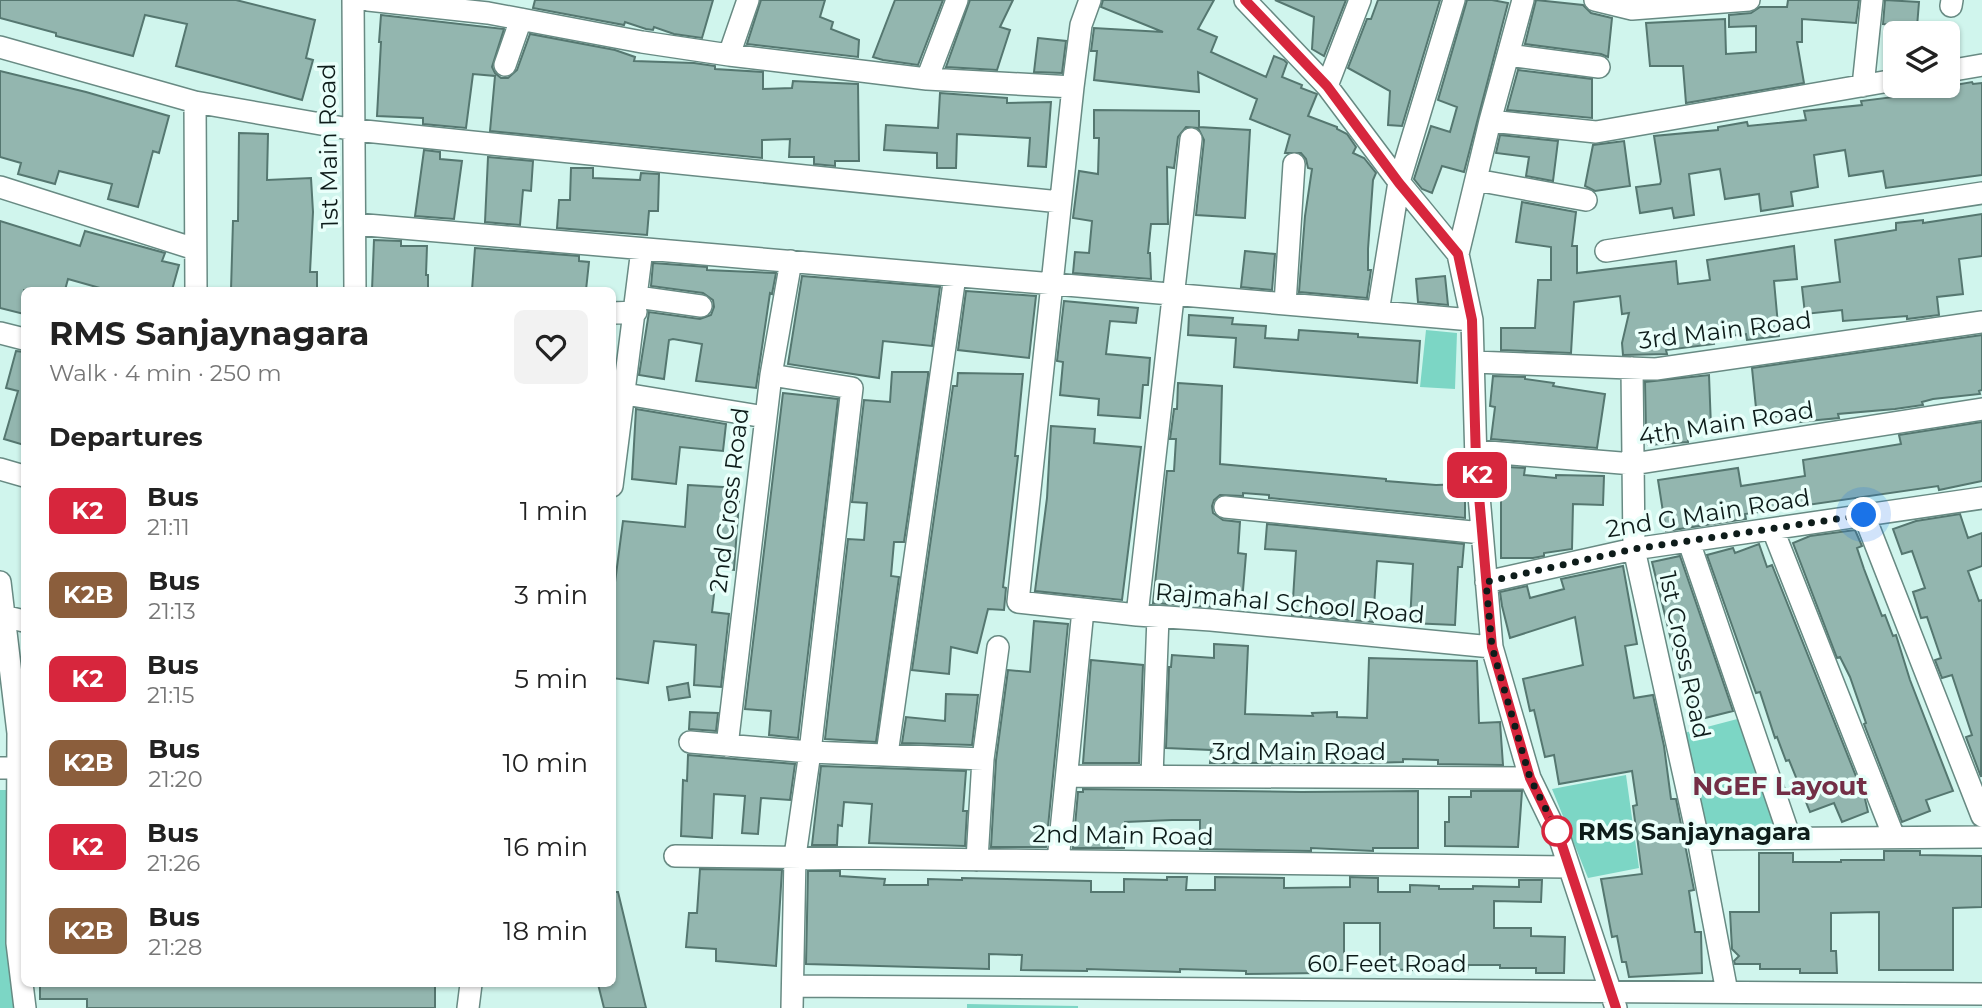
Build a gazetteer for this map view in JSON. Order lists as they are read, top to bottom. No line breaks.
{"streets":{"street":["1st Main Road","3rd Main Road","4th Main Road","2nd Cross Road","2nd G Main Road","Rajmahal School Road","1st Cross Road","2nd Main Road","60 Feet Road"]},"crossings":[["3rd Main Road","1st Cross Road"],["4th Main Road","1st Cross Road"],["2nd G Main Road","1st Cross Road"],["1st Cross Road","60 Feet Road"]],"districts":["NGEF Layout"],"places":["RMS Sanjaynagara"],"lines":["bus line K2"],"page":{"on_map":"K2","heading":[["RMS Sanjaynagara","Walk · 4 min · 250 m"],"Departures"],"list":[{"mark":"K2","name":"Bus","note":"21:11","value":"1 min"},{"mark":"K2B","name":"Bus","note":"21:13","value":"3 min"},{"mark":"K2","name":"Bus","note":"21:15","value":"5 min"},{"mark":"K2B","name":"Bus","note":"21:20","value":"10 min"},{"mark":"K2","name":"Bus","note":"21:26","value":"16 min"},{"mark":"K2B","name":"Bus","note":"21:28","value":"18 min"}]}}
